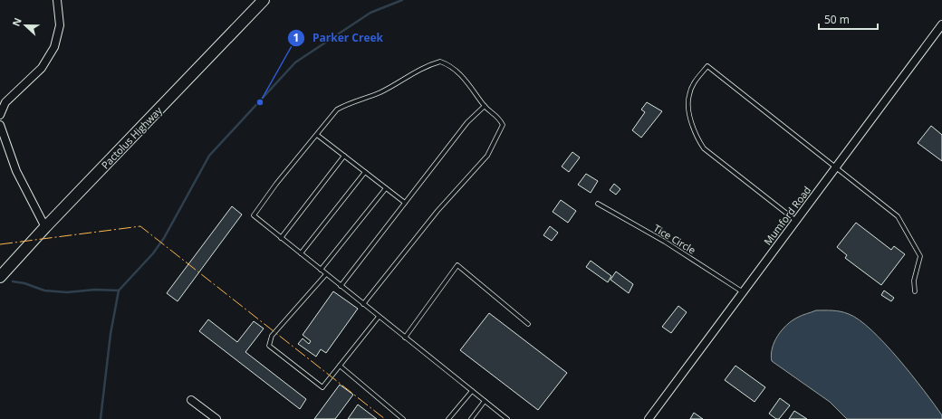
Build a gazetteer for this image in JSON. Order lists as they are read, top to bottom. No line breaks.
{"streets":{"main road":["Pactolus Highway"],"street":["Mumford Road"],"lane":["Tice Circle"]},"crossings":[["Mumford Road","Tice Circle"]],"places":["Parker Creek"],"scale_bar":"50 m","north":"left"}
